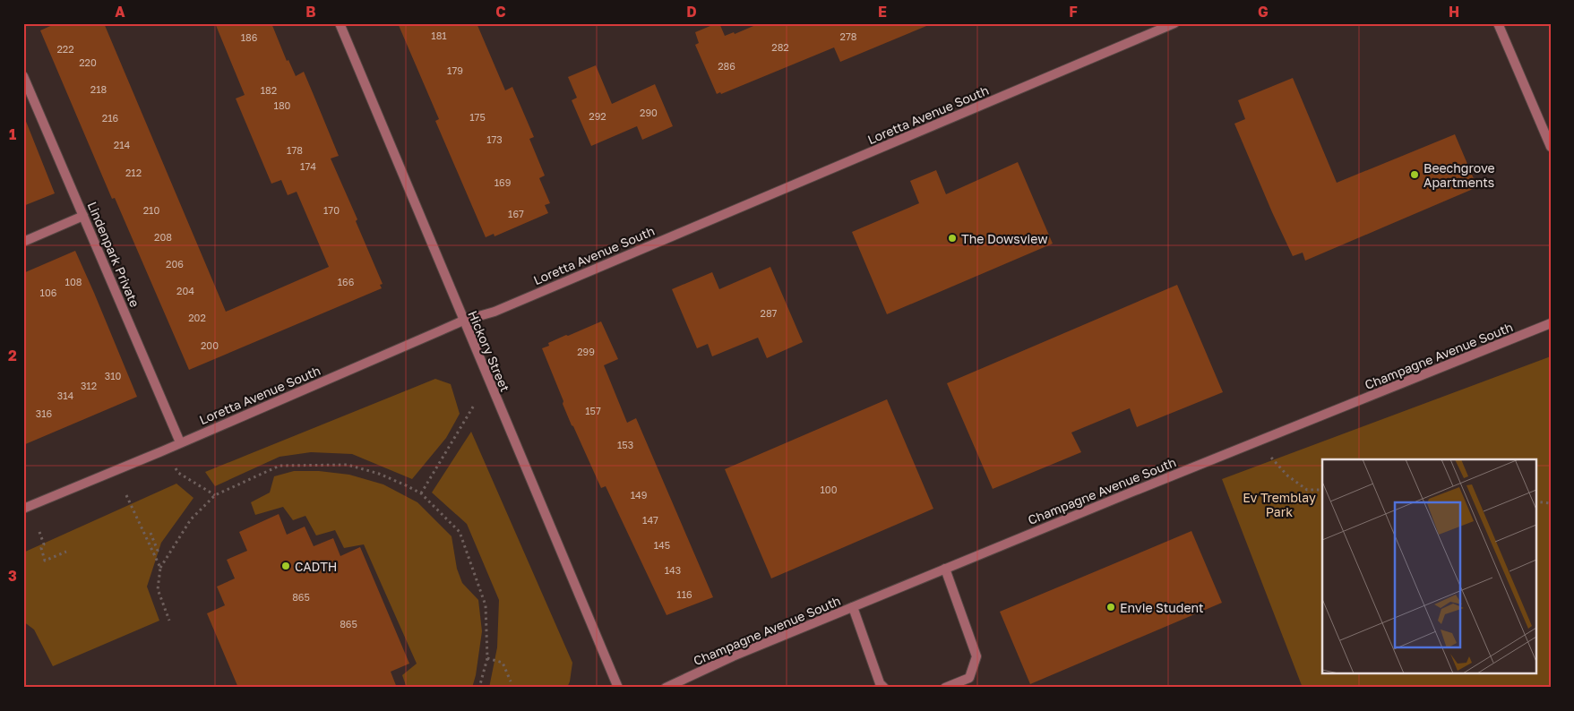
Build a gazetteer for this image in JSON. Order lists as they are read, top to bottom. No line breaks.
{"streets":{"street":["Loretta Avenue South","Lindenpark Private","Hickory Street","Champagne Avenue South"]},"crossings":[["Loretta Avenue South","Lindenpark Private"],["Loretta Avenue South","Hickory Street"]],"parks":["Ev Tremblay Park"],"places":["Beechgrove Apartments","The Dowsview","CADTH","Envie Student"],"house_numbers":["181","278","186","282","222","220","286","179","218","182","180","290","292","175","216","173","214","178","174","212","169","210","170","167","208","206","108","166","204","106","287","202","200","299","310","312","314","157","316","153","100","149","147","145","143","116","865","865"],"grid":{"columns":["A","B","C","D","E","F","G","H"],"rows":["1","2","3"]}}
